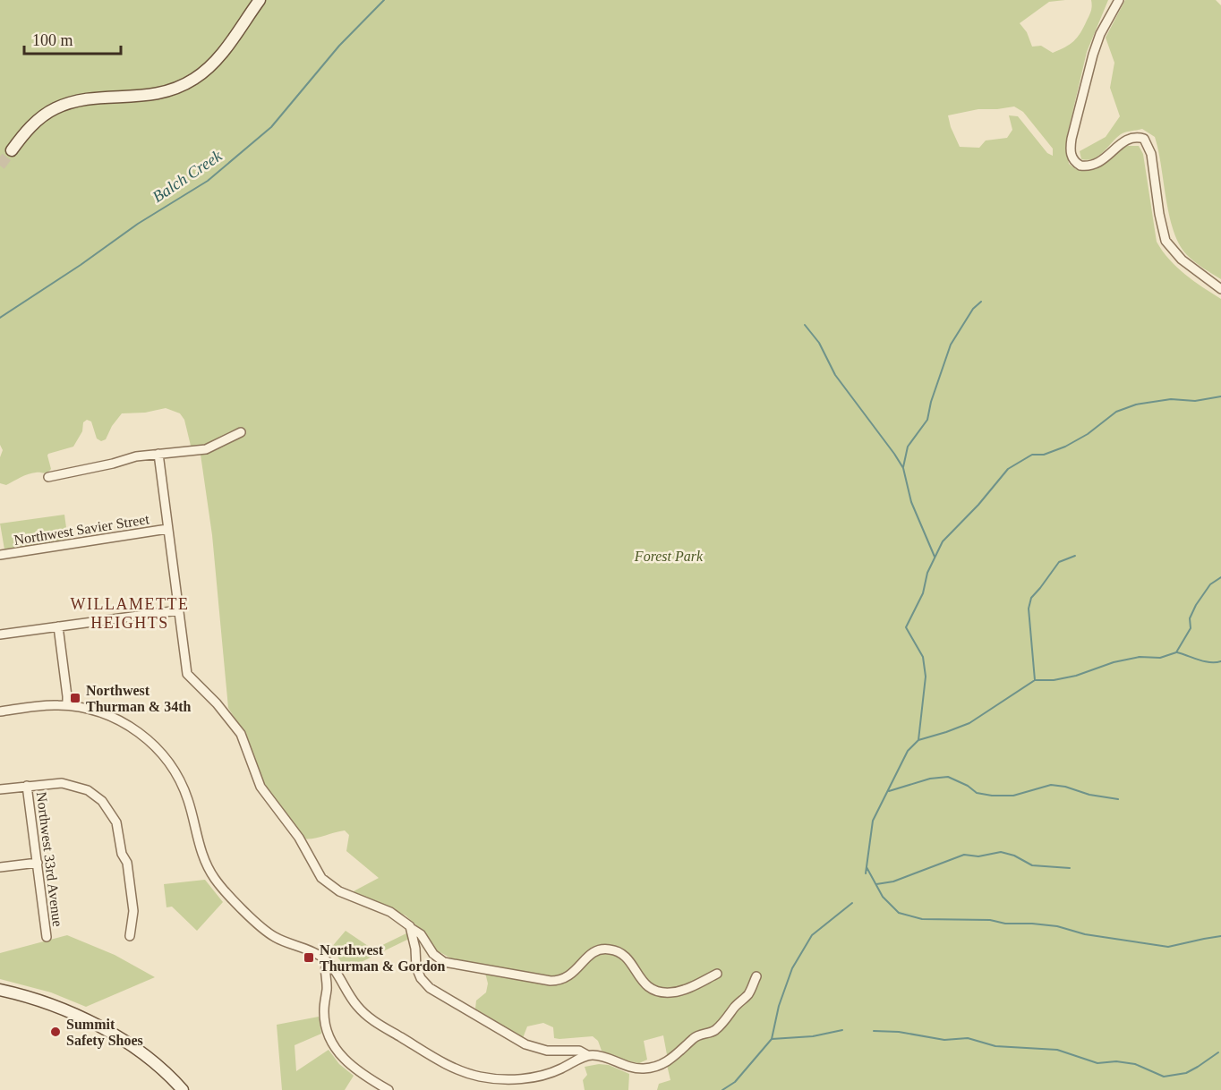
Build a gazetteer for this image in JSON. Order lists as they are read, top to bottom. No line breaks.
{"streets":{"street":["Northwest Savier Street","Northwest 33rd Avenue"]},"districts":["WILLAMETTE HEIGHTS"],"water":["Balch Creek"],"parks":["Forest Park"],"places":{"transit":["Northwest Thurman & 34th","Northwest Thurman & Gordon"],"other":["Summit Safety Shoes"]},"scale_bar":"100 m"}
